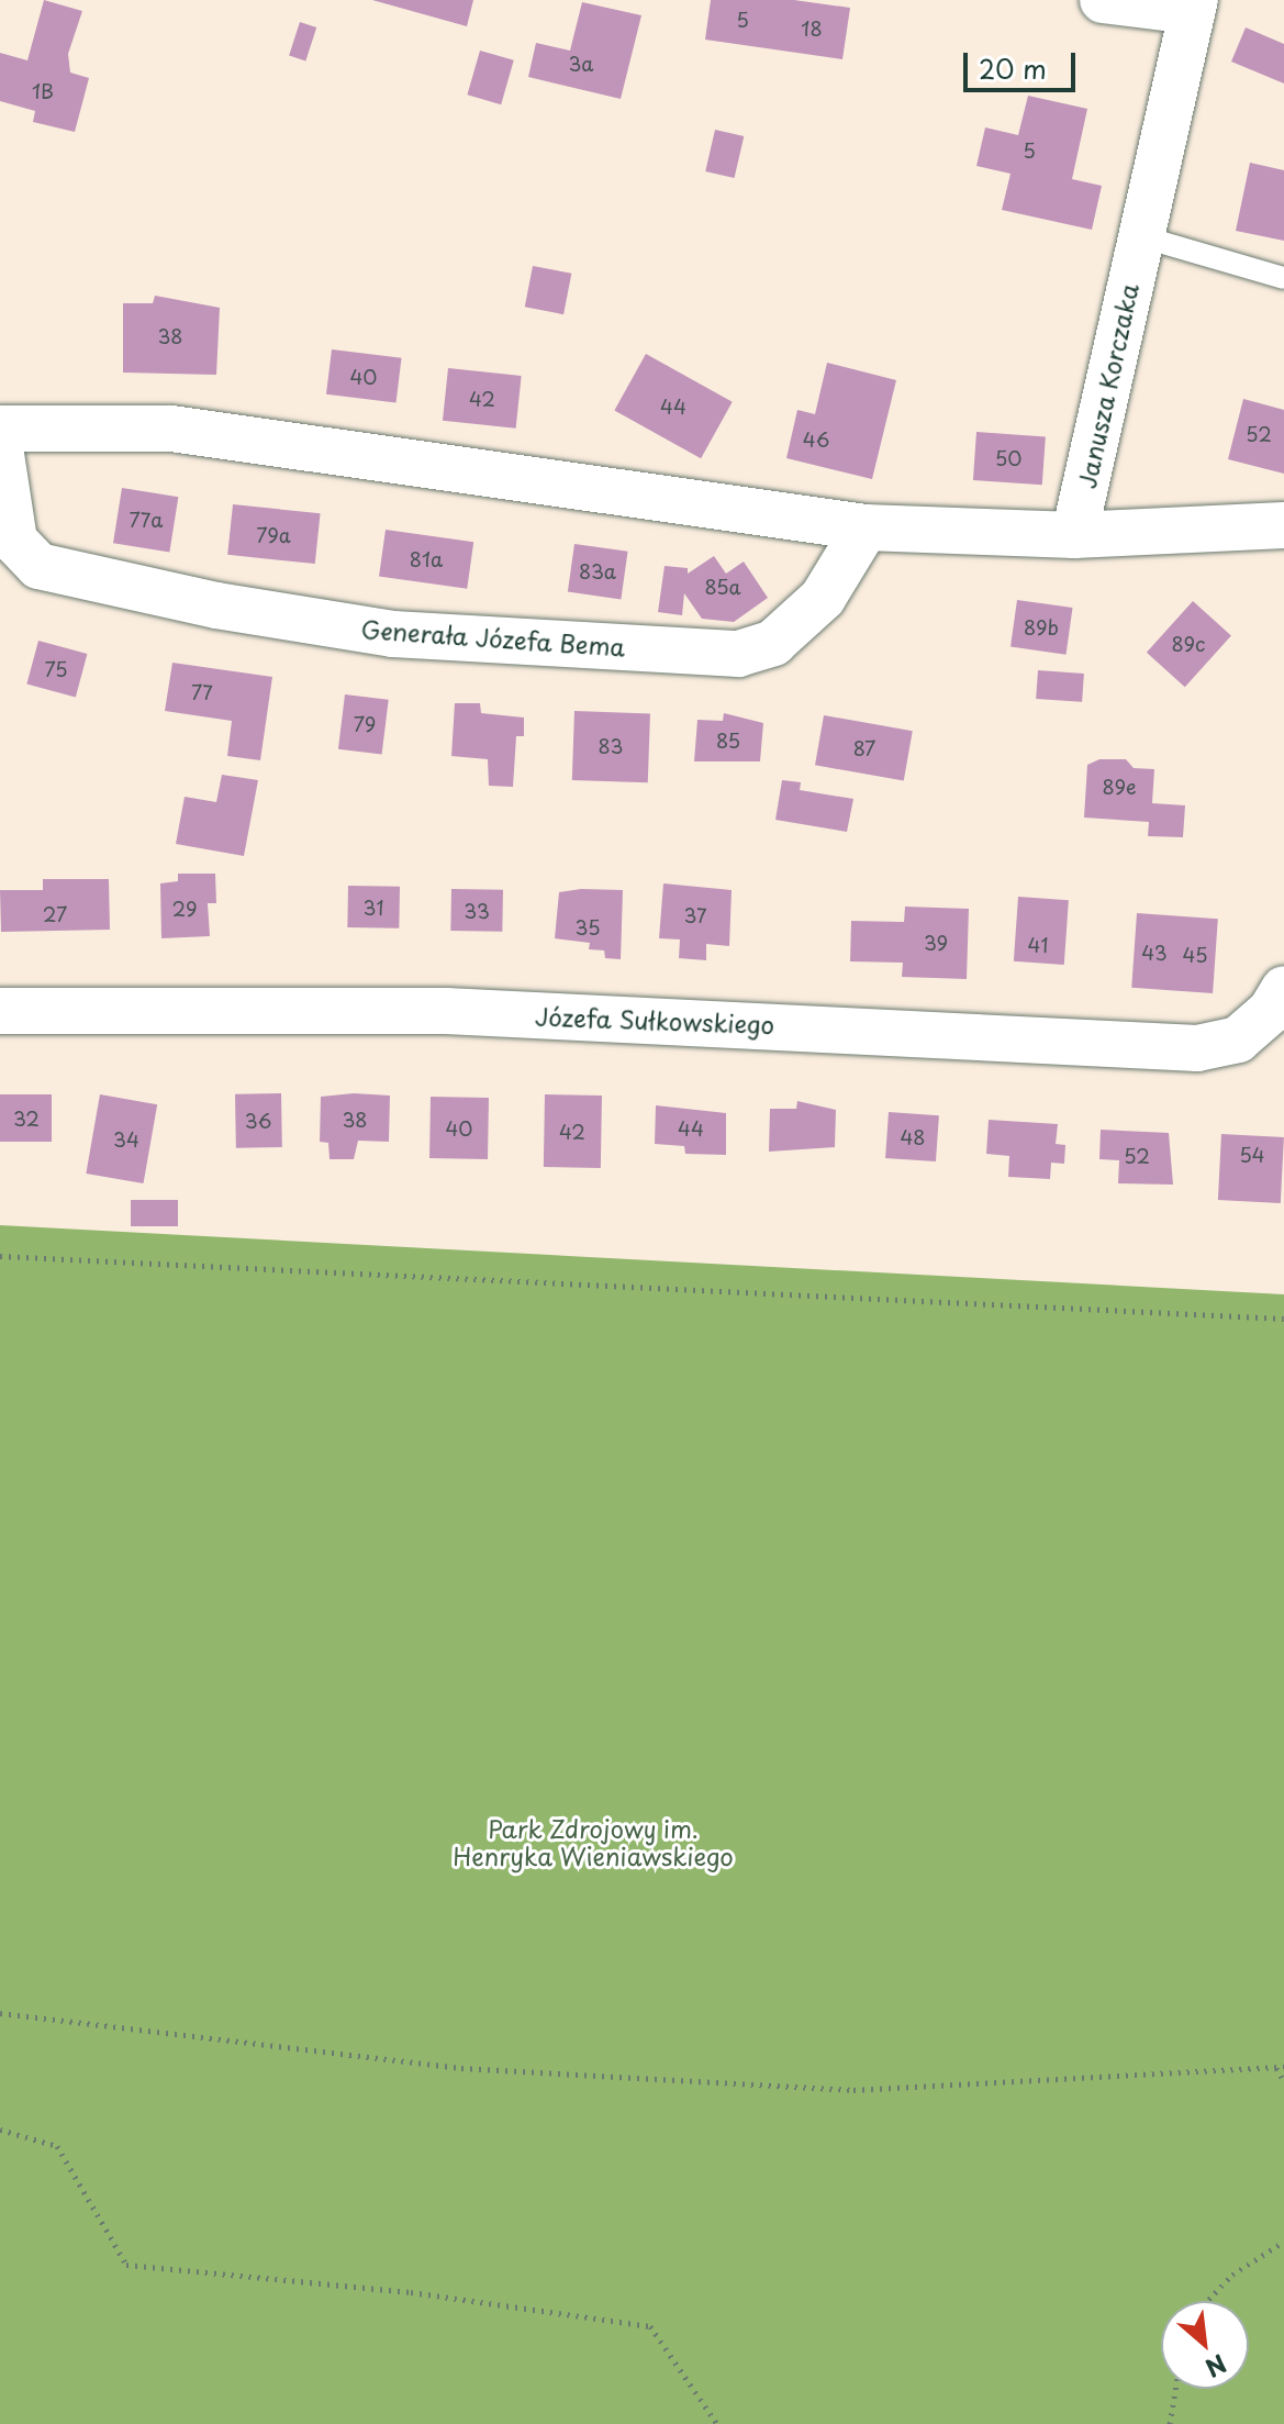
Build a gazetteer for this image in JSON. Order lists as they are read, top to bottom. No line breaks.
{"streets":{"street":["Janusza Korczaka","Generała Józefa Bema","Józefa Sułkowskiego"]},"parks":["Park Zdrojowy im. Henryka Wieniawskiego"],"house_numbers":["5","18","3a","1B","5","38","40","42","44","52","46","50","77a","79a","81a","83a","85a","89b","89c","75","77","79","85","83","87","89e","31","29","33","27","37","35","39","41","43","45","32","38","36","40","44","42","48","34","54","52"],"scale_bar":"20 m","north":"bottom right"}
